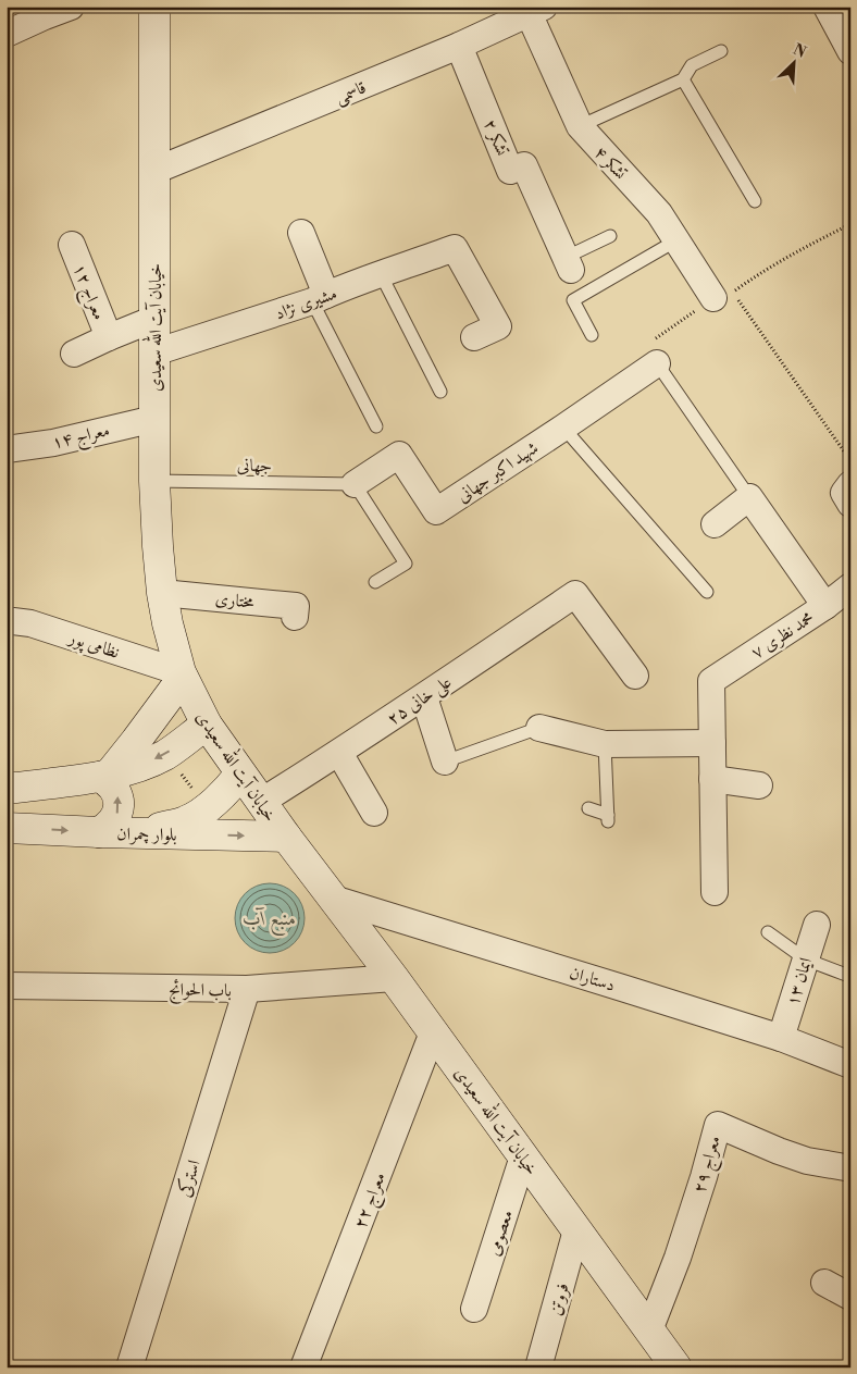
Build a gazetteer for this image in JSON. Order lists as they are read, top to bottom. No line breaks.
{"streets":{"main road":["خیابان آیت الله سعیدی","بلوار چمران"],"street":["قاسمی","تشکر ۲","تشکر ۴","معراج ۱۲","مشیری نژاد","معراج ۱۴","شهید اکبر جهانی","مختاری","محمد نظری ۷","نظامی پور","علی خانی ۲۵","دستاران","ایمان ۱۳","باب الحوائج","معراج ۲۹","استرکی","معراج ۲۲","معصومی","فروتن"],"lane":["جهانی"]},"crossings":[["قاسمی","تشکر ۲"],["قاسمی","تشکر ۴"],["قاسمی","خیابان آیت الله سعیدی"],["معراج ۱۲","خیابان آیت الله سعیدی"],["مشیری نژاد","خیابان آیت الله سعیدی"],["خیابان آیت الله سعیدی","معراج ۱۴"],["خیابان آیت الله سعیدی","جهانی"],["خیابان آیت الله سعیدی","مختاری"],["خیابان آیت الله سعیدی","نظامی پور"],["خیابان آیت الله سعیدی","علی خانی ۲۵"],["خیابان آیت الله سعیدی","بلوار چمران"],["خیابان آیت الله سعیدی","دستاران"],["خیابان آیت الله سعیدی","باب الحوائج"],["خیابان آیت الله سعیدی","معراج ۲۹"],["خیابان آیت الله سعیدی","معراج ۲۲"],["خیابان آیت الله سعیدی","معصومی"],["خیابان آیت الله سعیدی","فروتن"],["جهانی","شهید اکبر جهانی"],["دستاران","ایمان ۱۳"],["باب الحوائج","استرکی"]],"water":["منبع آب"],"north":"top right"}
